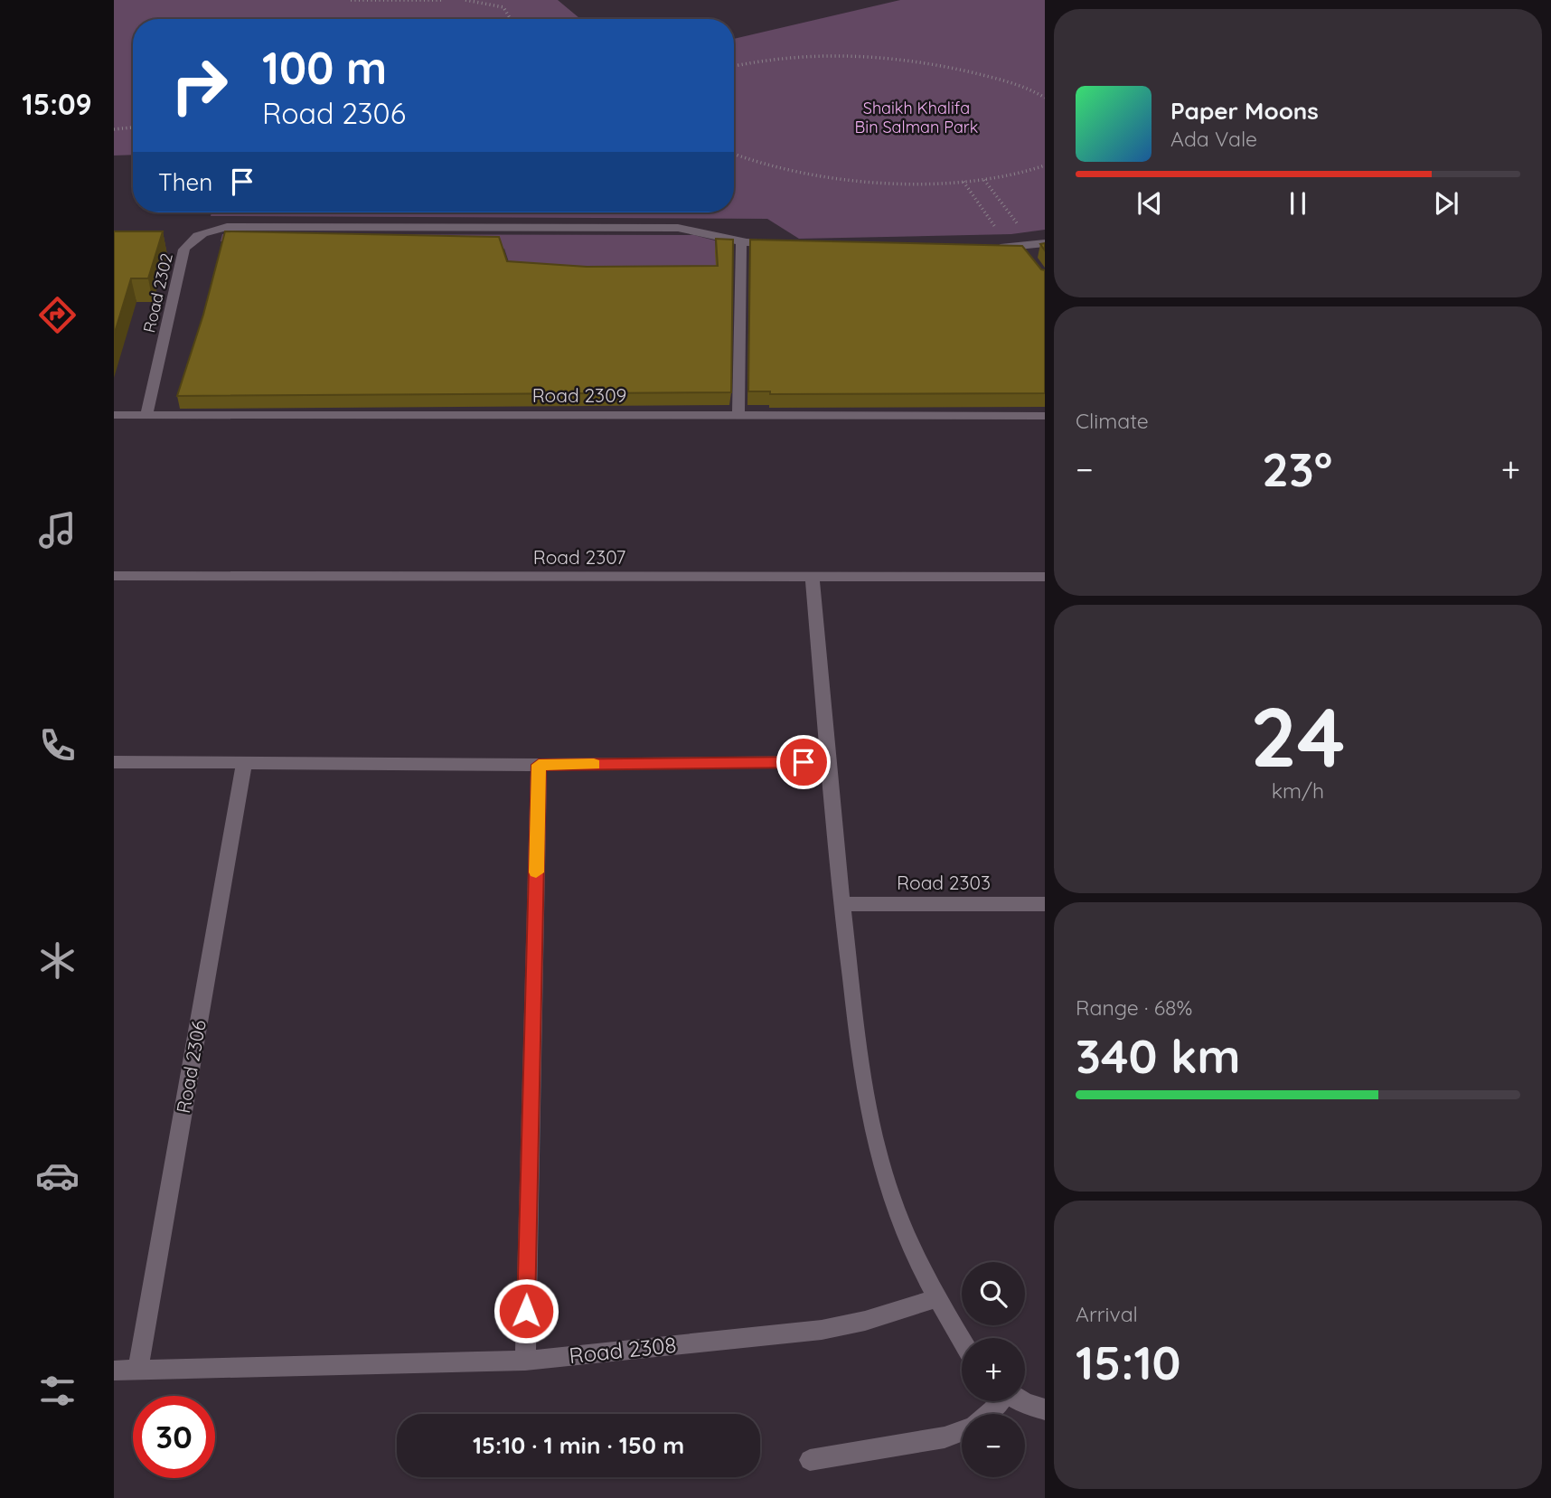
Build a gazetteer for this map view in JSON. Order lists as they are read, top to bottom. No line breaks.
{"streets":{"street":["Road 2302","Road 2309","Road 2307","Road 2303","Road 2306","Road 2308"]},"crossings":[["Road 2302","Road 2309"],["Road 2306","Road 2308"]],"parks":["Shaikh Khalifa Bin Salman Park"],"page":{"tabs":"15:09","turn":["100 m","Road 2306"],"song":["Paper Moons","Ada Vale"],"then":"Then","tile":["Climate",["24","km/h"],["Range · 68%","340 km"],["Arrival","15:10"]],"heat":["−","23°","+"],"map_buttons":["+","−"],"limit":"30","trip":"15:10 · 1 min · 150 m"}}
